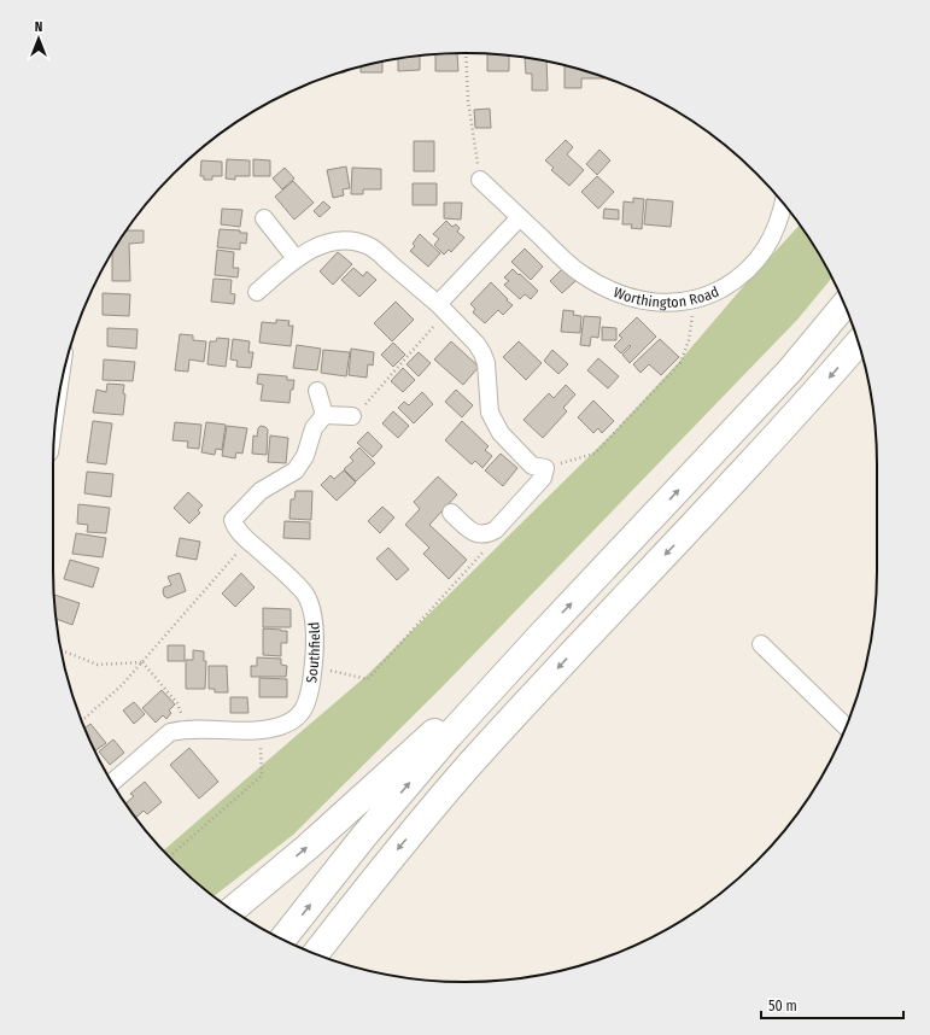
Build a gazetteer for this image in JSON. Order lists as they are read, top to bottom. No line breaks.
{"streets":{"street":["Worthington Road","Southfield"]},"scale_bar":"50 m","north":"top"}
